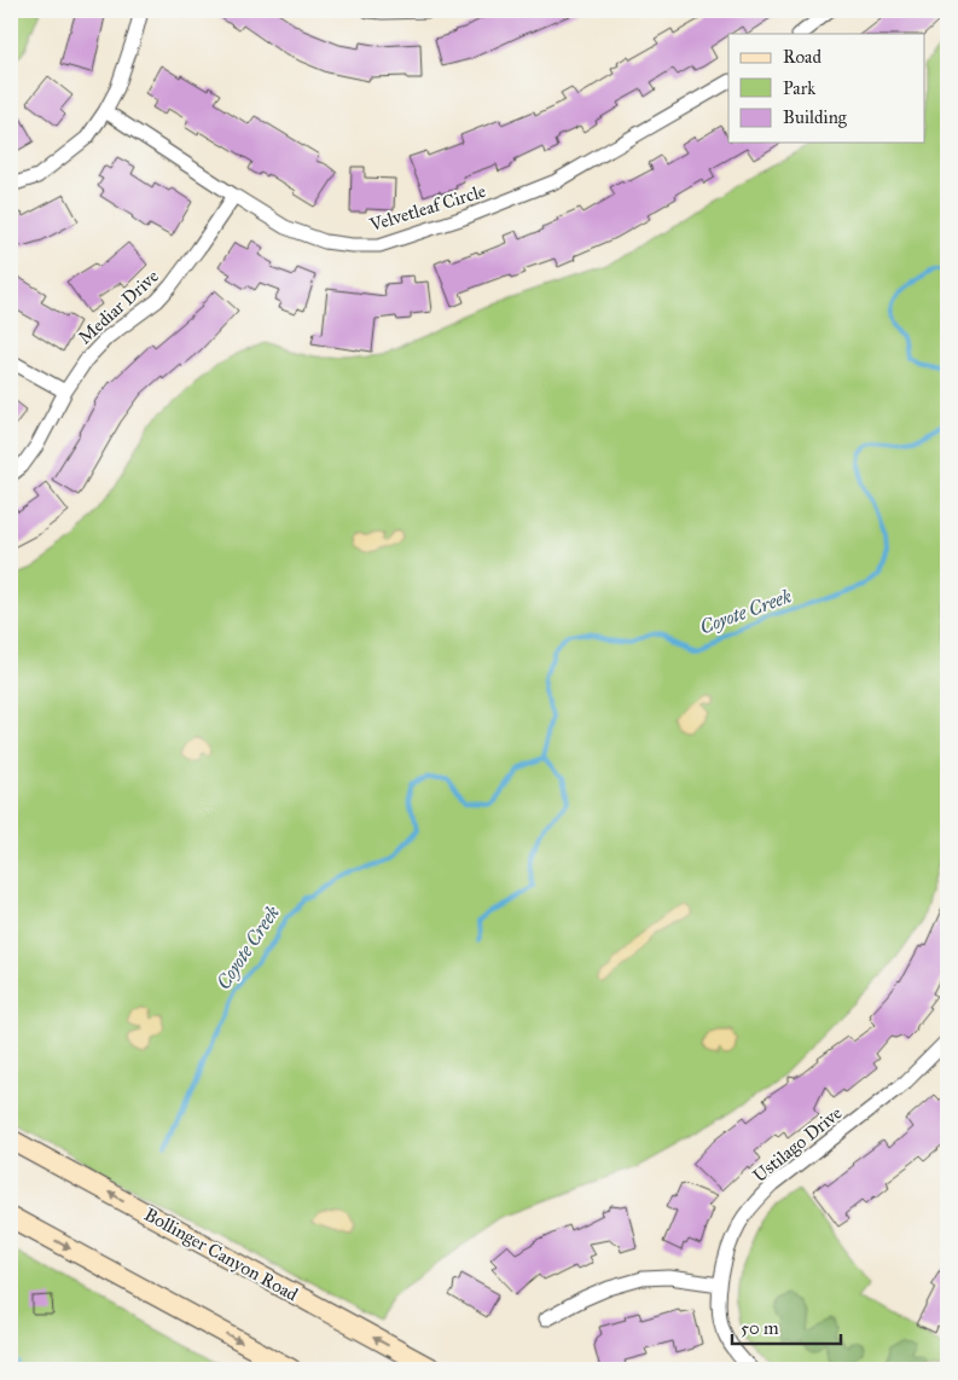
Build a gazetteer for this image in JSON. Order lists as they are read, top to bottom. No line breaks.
{"streets":{"main road":["Bollinger Canyon Road"],"street":["Velvetleaf Circle","Mediar Drive","Ustilago Drive"]},"crossings":[["Velvetleaf Circle","Mediar Drive"]],"water":["Coyote Creek"],"legend":["Road","Park","Building"],"scale_bar":"50 m"}
